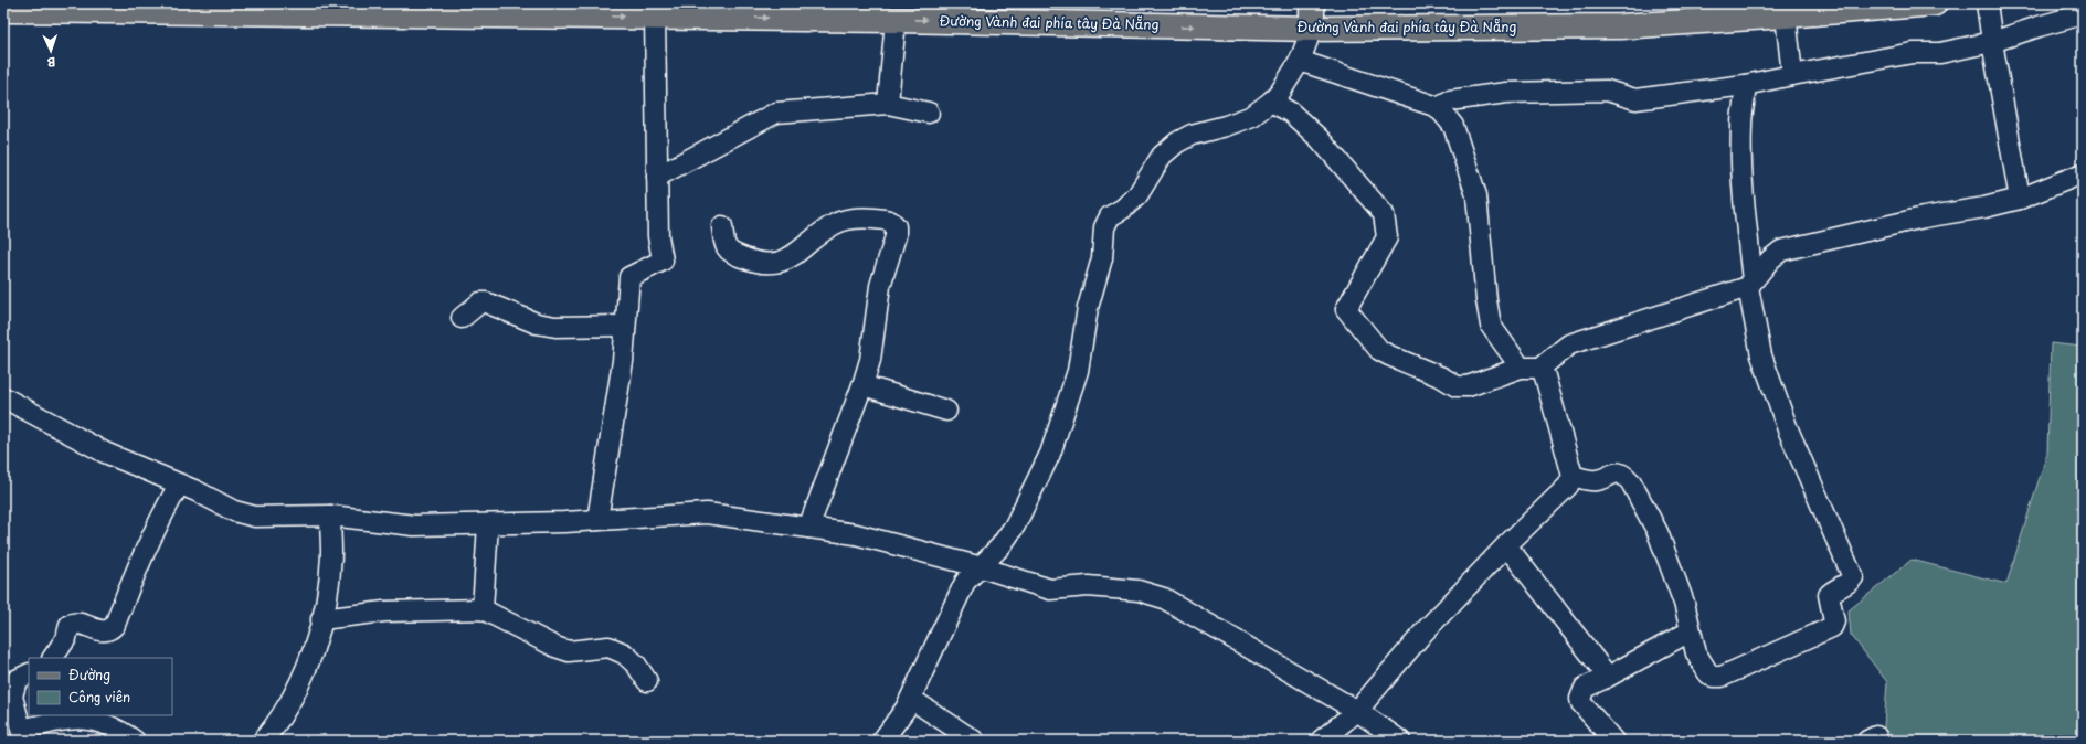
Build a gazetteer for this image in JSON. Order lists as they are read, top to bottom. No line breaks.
{"streets":{"main road":["Đường Vành đai phía tây Đà Nẵng"]},"one_way":["Đường Vành đai phía tây Đà Nẵng"],"legend":["Đường","Công viên"],"north":"bottom"}
